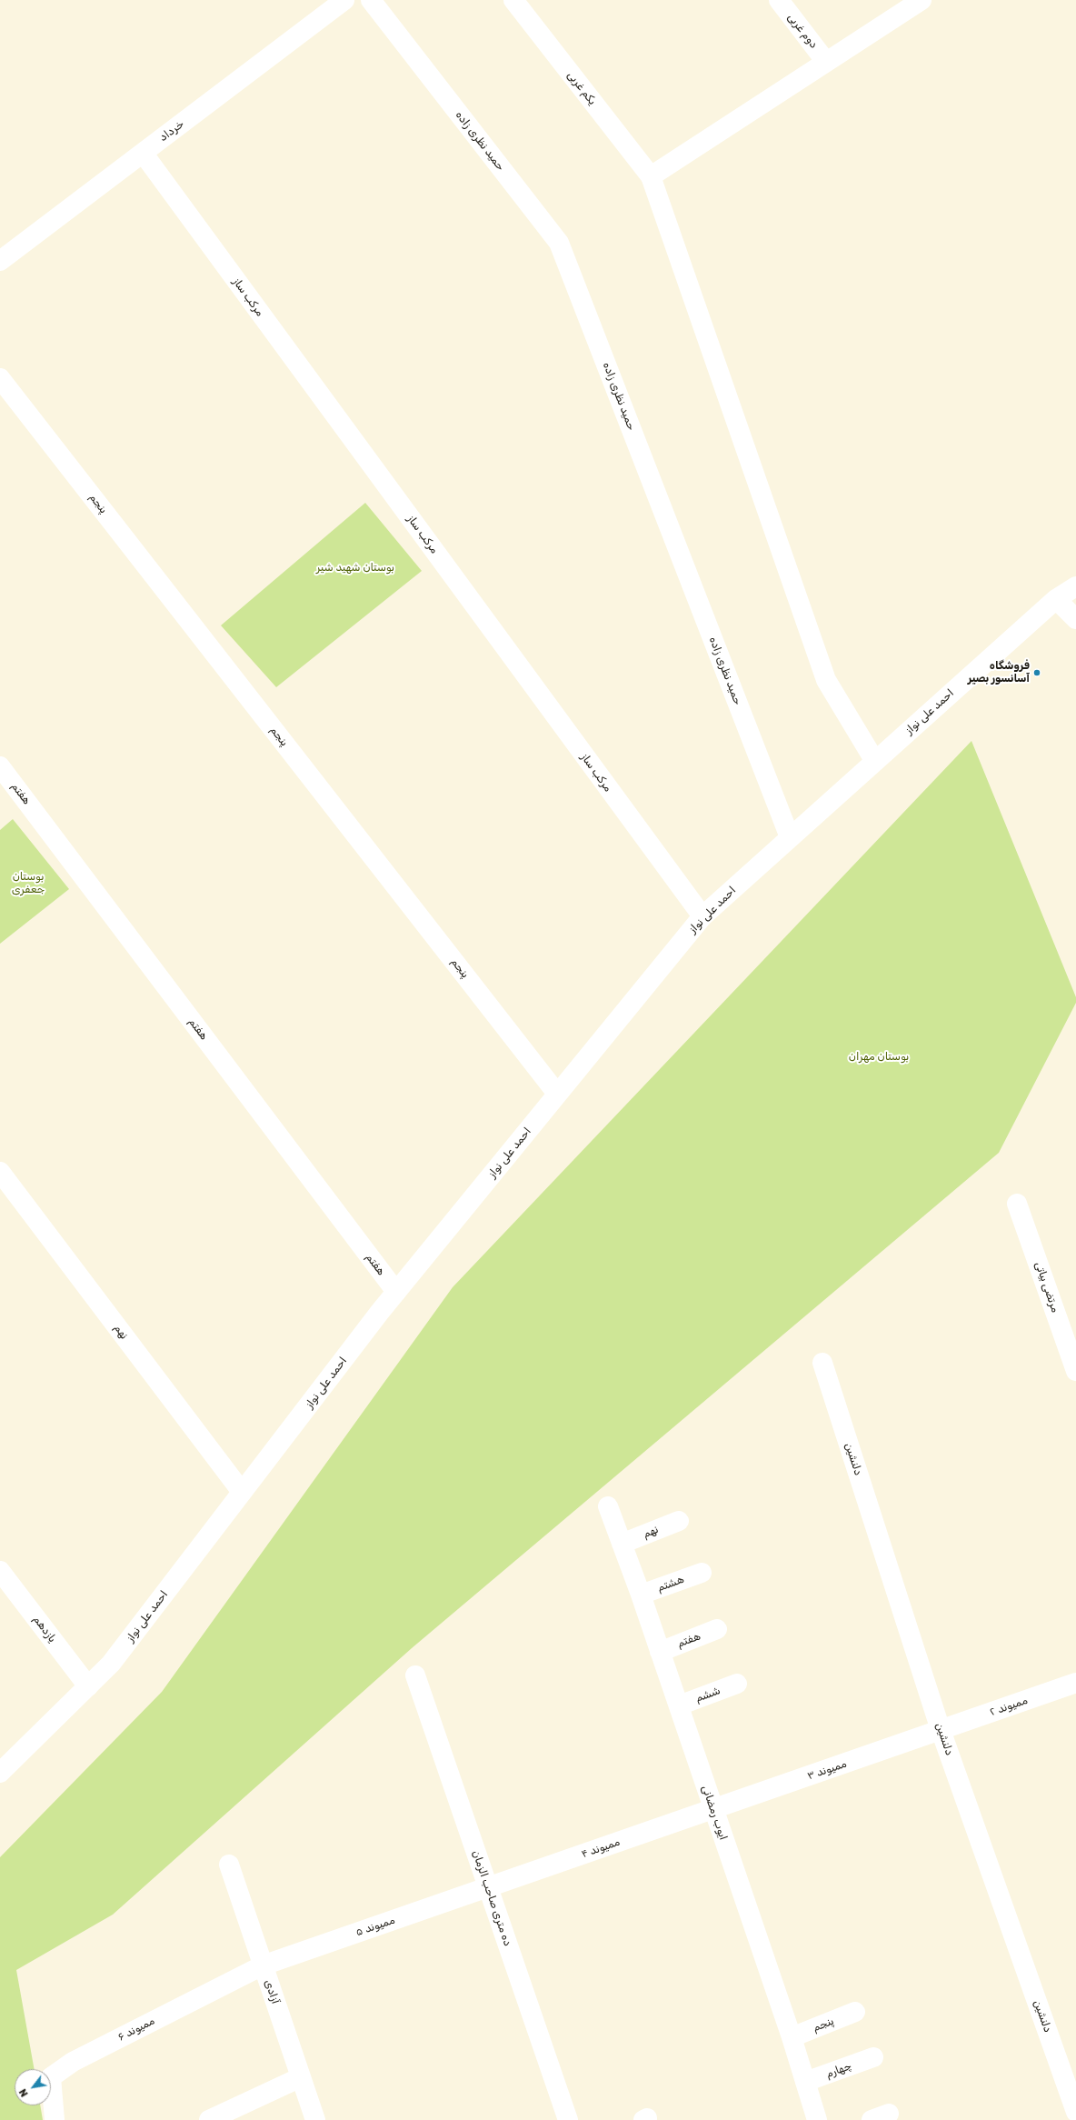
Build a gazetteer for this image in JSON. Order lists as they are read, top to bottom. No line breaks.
{"streets":{"street":["دوم غربی","یکم غربی","خرداد","حمید نظری زاده","مرکب ساز","پنجم","احمد علی نواز","هفتم","مرتضی بیاتی","نهم","دلنشین","هشتم","یازدهم","ششم","ممیوند ۲","ممیوند ۳","ایوب رمضانی","ممیوند ۴","ده متری صاحب الزمان","ممیوند ۵","آزادی","ممیوند ۶","چهارم"]},"crossings":[["یکم غربی","احمد علی نواز"],["خرداد","مرکب ساز"],["حمید نظری زاده","احمد علی نواز"],["مرکب ساز","احمد علی نواز"],["پنجم","احمد علی نواز"],["پنجم","ایوب رمضانی"],["احمد علی نواز","هفتم"],["احمد علی نواز","نهم"],["احمد علی نواز","یازدهم"],["هفتم","ایوب رمضانی"],["نهم","ایوب رمضانی"],["دلنشین","ممیوند ۲"],["دلنشین","ممیوند ۳"],["هشتم","ایوب رمضانی"],["ششم","ایوب رمضانی"],["ممیوند ۲","ممیوند ۳"],["ممیوند ۳","ایوب رمضانی"],["ممیوند ۳","ممیوند ۴"],["ایوب رمضانی","ممیوند ۴"],["ایوب رمضانی","چهارم"],["ممیوند ۴","ده متری صاحب الزمان"],["ممیوند ۴","ممیوند ۵"],["ده متری صاحب الزمان","ممیوند ۵"],["ممیوند ۵","آزادی"],["ممیوند ۵","ممیوند ۶"],["آزادی","ممیوند ۶"]],"parks":["بوستان شهید شیر","بوستان جعفری","بوستان مهران"],"places":["فروشگاه آسانسور بصیر"],"north":"bottom left"}
